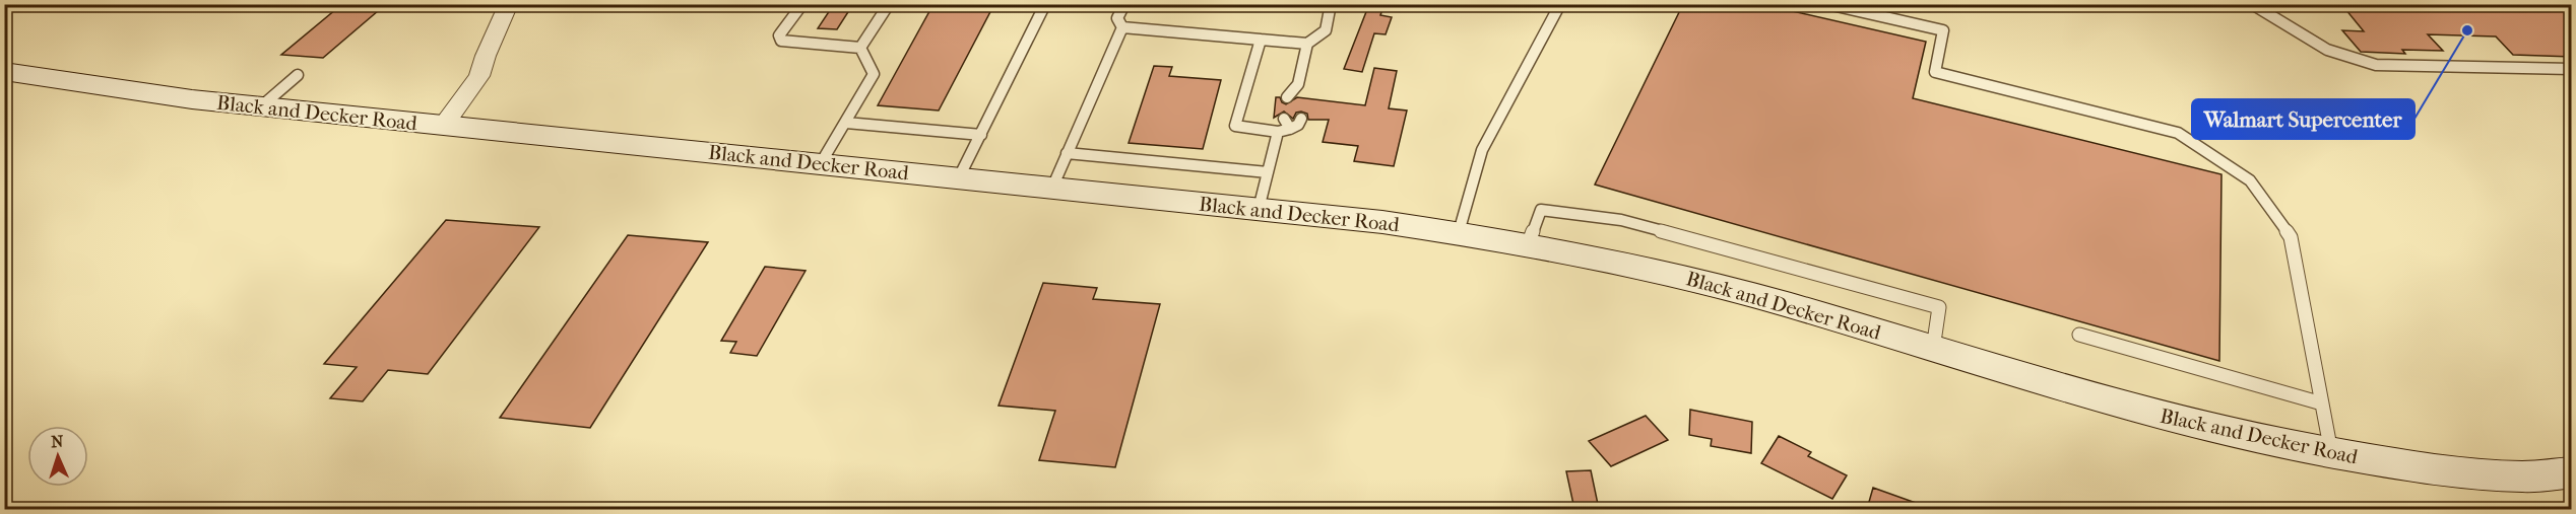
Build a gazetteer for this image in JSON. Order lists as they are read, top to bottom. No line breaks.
{"streets":{"main road":["Black and Decker Road"]},"places":["Walmart Supercenter"],"north":"top"}
